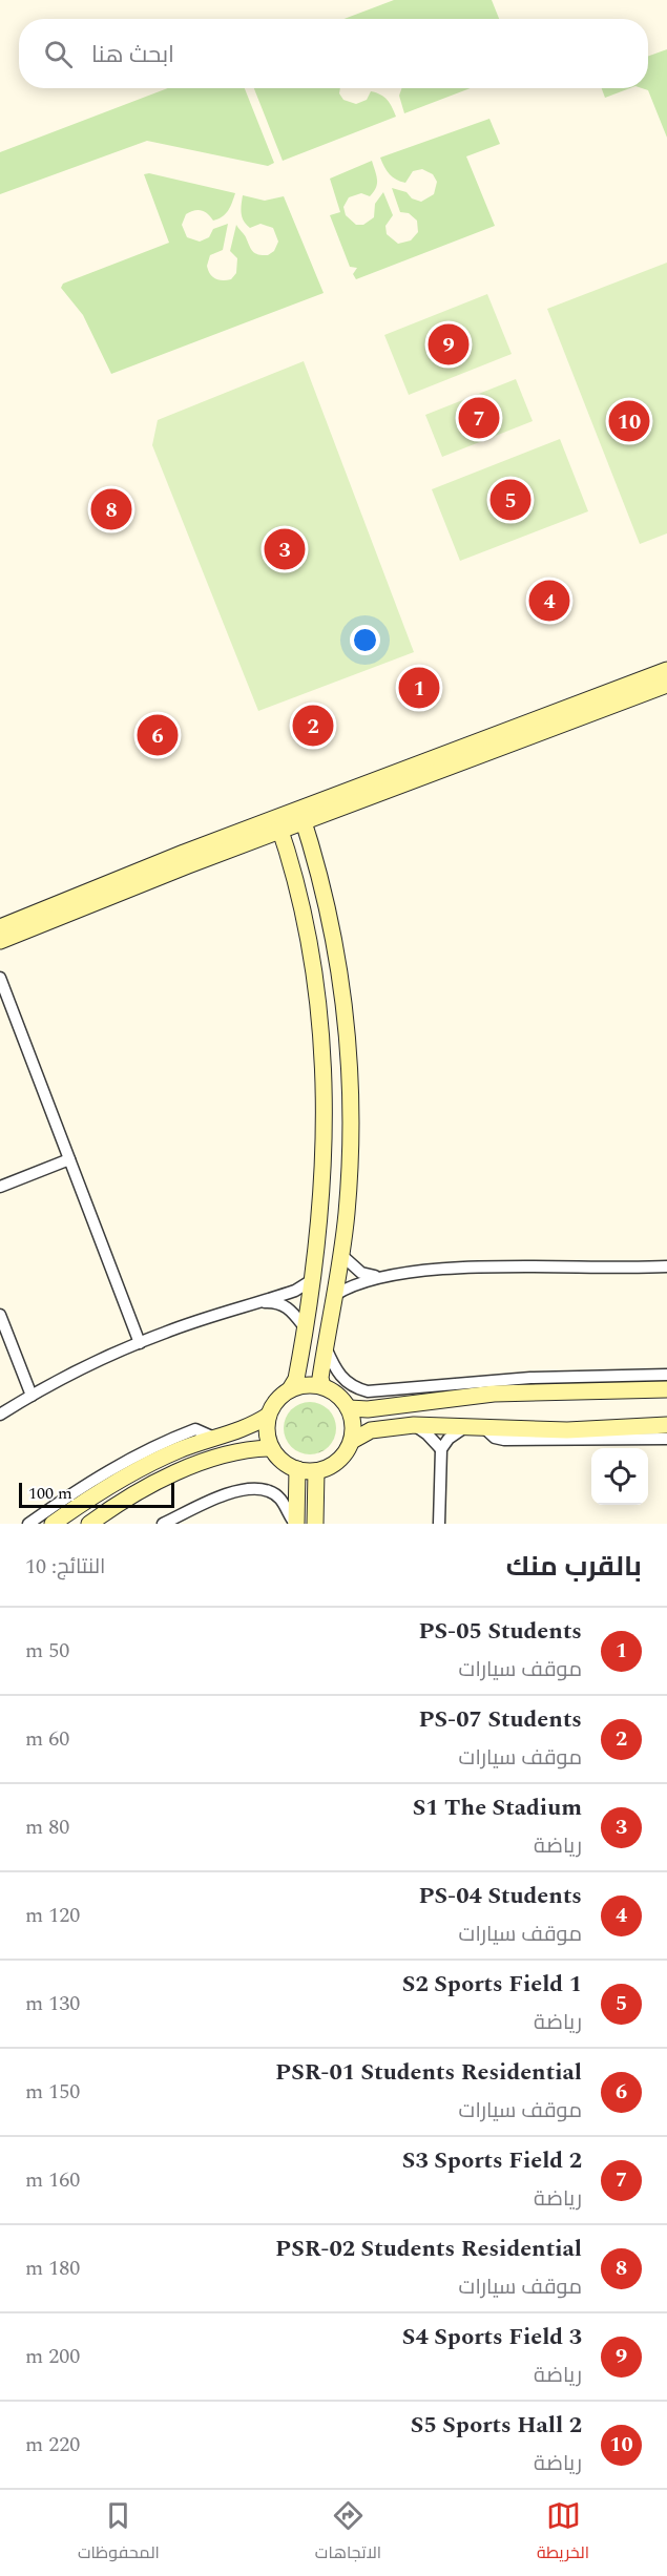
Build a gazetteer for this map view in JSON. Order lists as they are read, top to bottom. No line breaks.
{"scale_bar":"100 m","page":{"search":"ابحث هنا","pins":["9","7","10","5","8","3","4","1","2","6"],"scale":"100 m","heading":["بالقرب منك","النتائج: 10"],"list":[{"mark":"1","name":"PS-05 Students","note":"موقف سيارات","value":"50 m"},{"mark":"2","name":"PS-07 Students","note":"موقف سيارات","value":"60 m"},{"mark":"3","name":"S1 The Stadium","note":"رياضة","value":"80 m"},{"mark":"4","name":"PS-04 Students","note":"موقف سيارات","value":"120 m"},{"mark":"5","name":"S2 Sports Field 1","note":"رياضة","value":"130 m"},{"mark":"6","name":"PSR-01 Students Residential","note":"موقف سيارات","value":"150 m"},{"mark":"7","name":"S3 Sports Field 2","note":"رياضة","value":"160 m"},{"mark":"8","name":"PSR-02 Students Residential","note":"موقف سيارات","value":"180 m"},{"mark":"9","name":"S4 Sports Field 3","note":"رياضة","value":"200 m"},{"mark":"10","name":"S5 Sports Hall 2","note":"رياضة","value":"220 m"}],"nav":["الخريطة","الاتجاهات","المحفوظات"]}}
